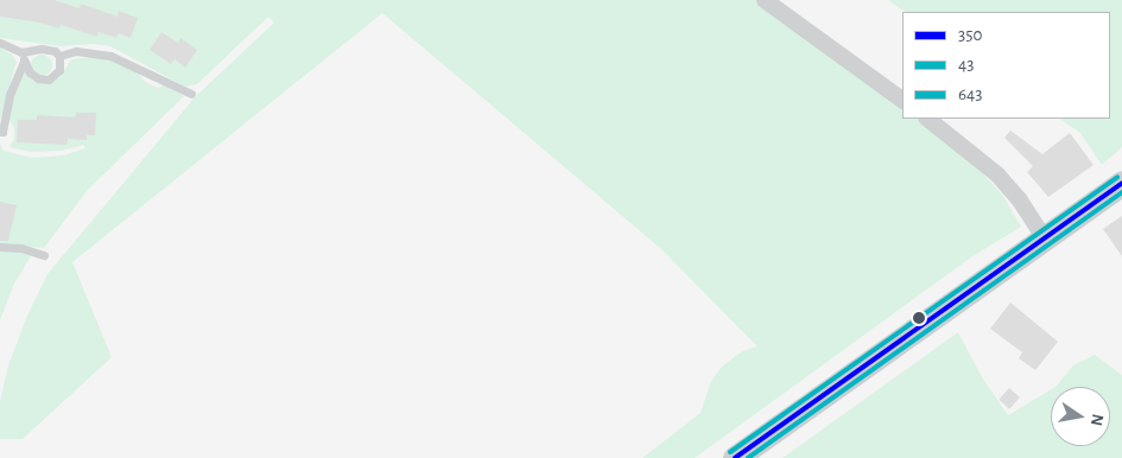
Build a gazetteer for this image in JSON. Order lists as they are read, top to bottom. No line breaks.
{"lines":["transit line 643","transit line 350","transit line 43"],"legend":["350","43","643"],"north":"right"}
